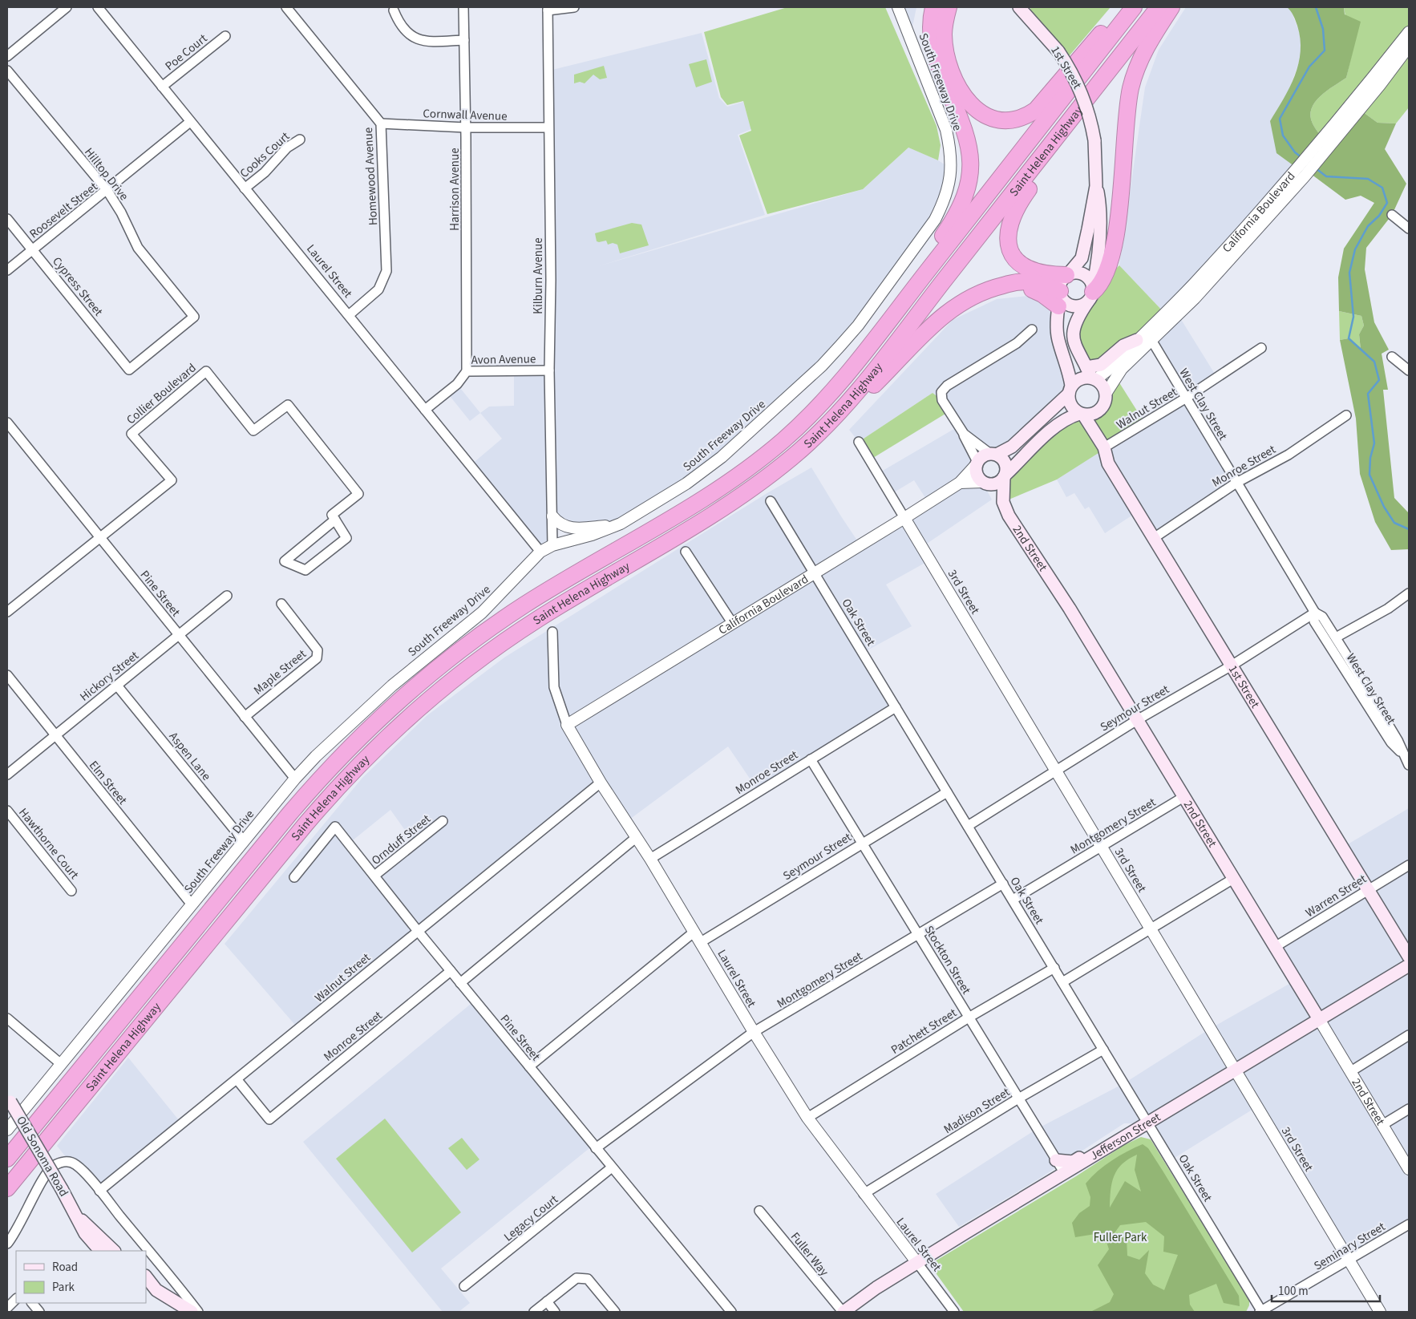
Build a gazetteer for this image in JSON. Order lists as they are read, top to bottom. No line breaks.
{"streets":{"highway":["Saint Helena Highway"],"main road":["1st Street","2nd Street","Jefferson Street","Old Sonoma Road"],"street":["Poe Court","South Freeway Drive","Cornwall Avenue","Cooks Court","Hilltop Drive","Homewood Avenue","Harrison Avenue","Roosevelt Street","California Boulevard","Laurel Street","Kilburn Avenue","Cypress Street","Avon Avenue","Collier Boulevard","West Clay Street","Walnut Street","Monroe Street","3rd Street","Pine Street","Oak Street","Maple Street","Hickory Street","Seymour Street","Aspen Lane","Elm Street","Montgomery Street","Ornduff Street","Hawthorne Court","Warren Street","Stockton Street","Patchett Street","Madison Street","Legacy Court","Seminary Street","Fuller Way"]},"crossings":[["Poe Court","Laurel Street"],["1st Street","California Boulevard"],["1st Street","Walnut Street"],["1st Street","Monroe Street"],["1st Street","Seymour Street"],["1st Street","Warren Street"],["South Freeway Drive","Laurel Street"],["South Freeway Drive","Kilburn Avenue"],["South Freeway Drive","Pine Street"],["South Freeway Drive","Aspen Lane"],["South Freeway Drive","Elm Street"],["Cornwall Avenue","Homewood Avenue"],["Cornwall Avenue","Harrison Avenue"],["Cornwall Avenue","Kilburn Avenue"],["Cooks Court","Laurel Street"],["Hilltop Drive","Roosevelt Street"],["Hilltop Drive","Cypress Street"],["Homewood Avenue","Laurel Street"],["Harrison Avenue","Avon Avenue"],["Roosevelt Street","Laurel Street"],["Roosevelt Street","Cypress Street"],["California Boulevard","Laurel Street"],["California Boulevard","West Clay Street"],["California Boulevard","2nd Street"],["California Boulevard","3rd Street"],["California Boulevard","Oak Street"],["Laurel Street","Avon Avenue"],["Laurel Street","Walnut Street"],["Laurel Street","Monroe Street"],["Laurel Street","Seymour Street"],["Laurel Street","Montgomery Street"],["Laurel Street","Patchett Street"],["Laurel Street","Madison Street"],["Laurel Street","Jefferson Street"],["Kilburn Avenue","Avon Avenue"],["Collier Boulevard","Pine Street"],["West Clay Street","Walnut Street"],["West Clay Street","Monroe Street"],["West Clay Street","Seymour Street"],["Walnut Street","Monroe Street"],["Walnut Street","Pine Street"],["Walnut Street","Old Sonoma Road"],["Monroe Street","Pine Street"],["Monroe Street","Oak Street"],["Monroe Street","Stockton Street"],["2nd Street","Seymour Street"],["2nd Street","Montgomery Street"],["2nd Street","Warren Street"],["2nd Street","Jefferson Street"],["3rd Street","Seymour Street"],["3rd Street","Montgomery Street"],["3rd Street","Jefferson Street"],["3rd Street","Seminary Street"],["Pine Street","Maple Street"],["Pine Street","Hickory Street"],["Pine Street","Montgomery Street"],["Pine Street","Ornduff Street"],["Pine Street","Legacy Court"],["Oak Street","Seymour Street"],["Oak Street","Montgomery Street"],["Oak Street","Patchett Street"],["Oak Street","Madison Street"],["Oak Street","Jefferson Street"],["Oak Street","Seminary Street"],["Hickory Street","Aspen Lane"],["Hickory Street","Elm Street"],["Seymour Street","Stockton Street"],["Montgomery Street","Stockton Street"],["Stockton Street","Patchett Street"],["Stockton Street","Madison Street"],["Stockton Street","Jefferson Street"],["Jefferson Street","Fuller Way"]],"parks":["Fuller Park"],"legend":["Road","Park"],"scale_bar":"100 m"}
